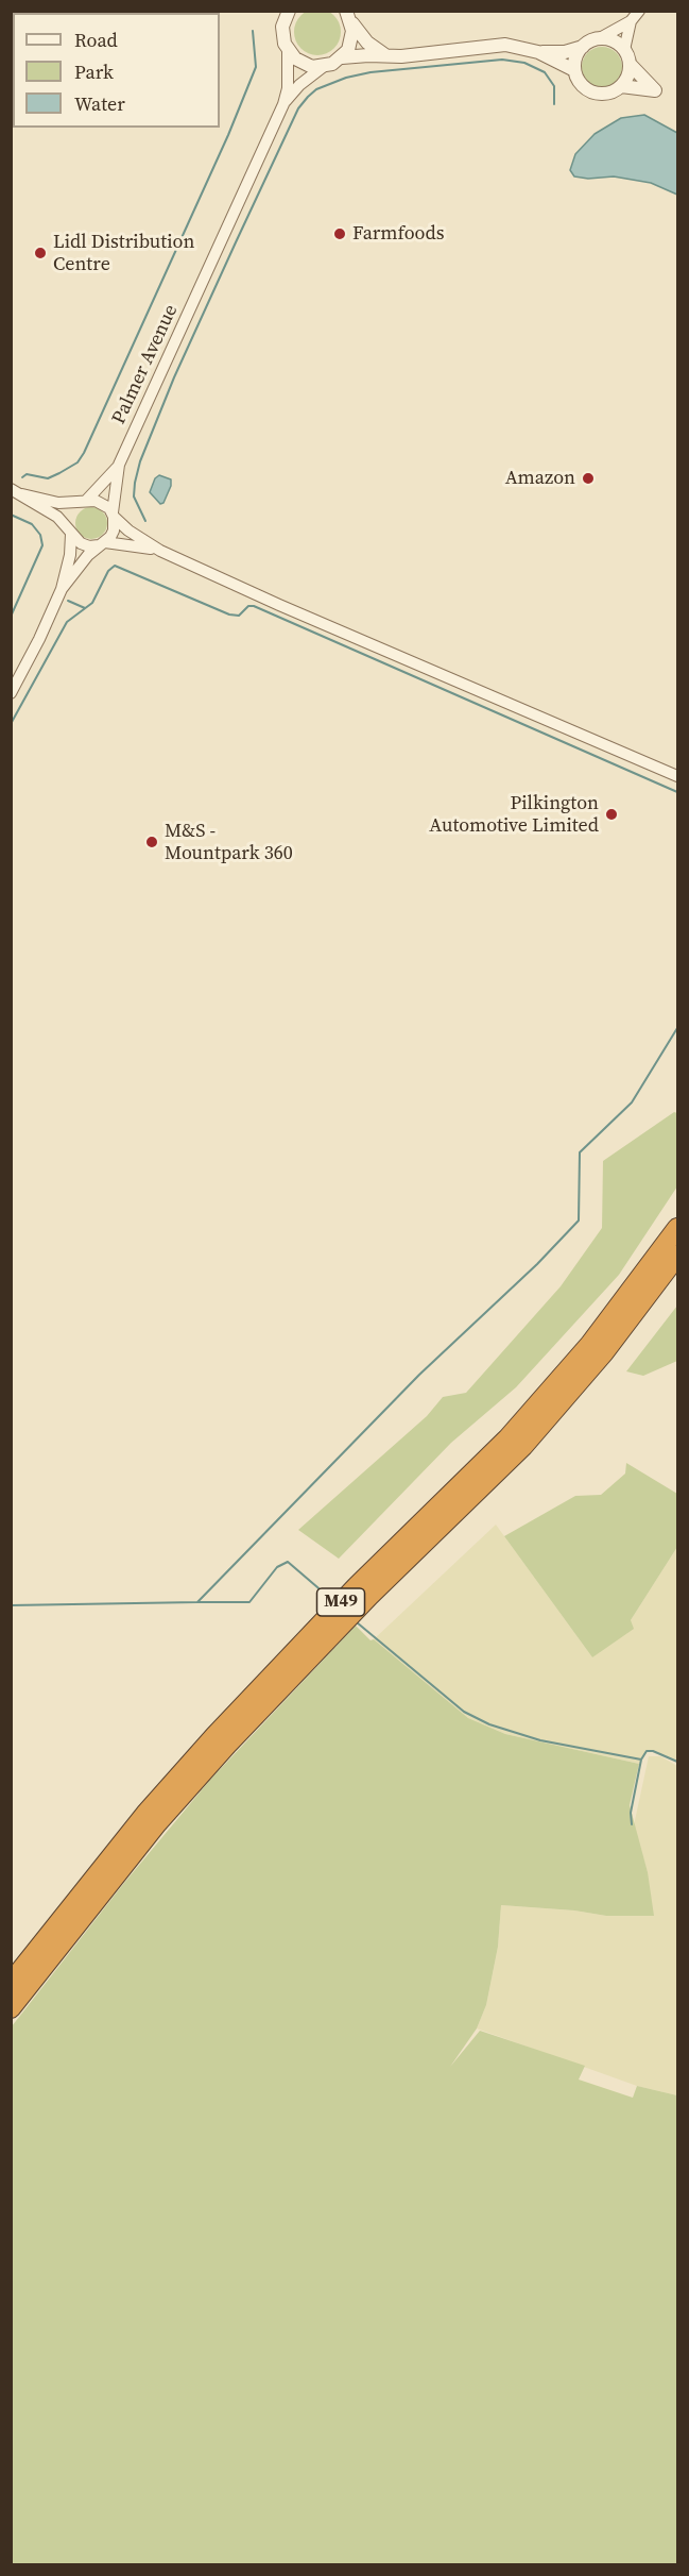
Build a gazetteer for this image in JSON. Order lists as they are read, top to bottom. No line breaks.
{"streets":{"highway":["M49"],"street":["Palmer Avenue"]},"places":["Farmfoods","Lidl Distribution Centre","Amazon","Pilkington Automotive Limited","M&S - Mountpark 360"],"legend":["Road","Park","Water"]}
